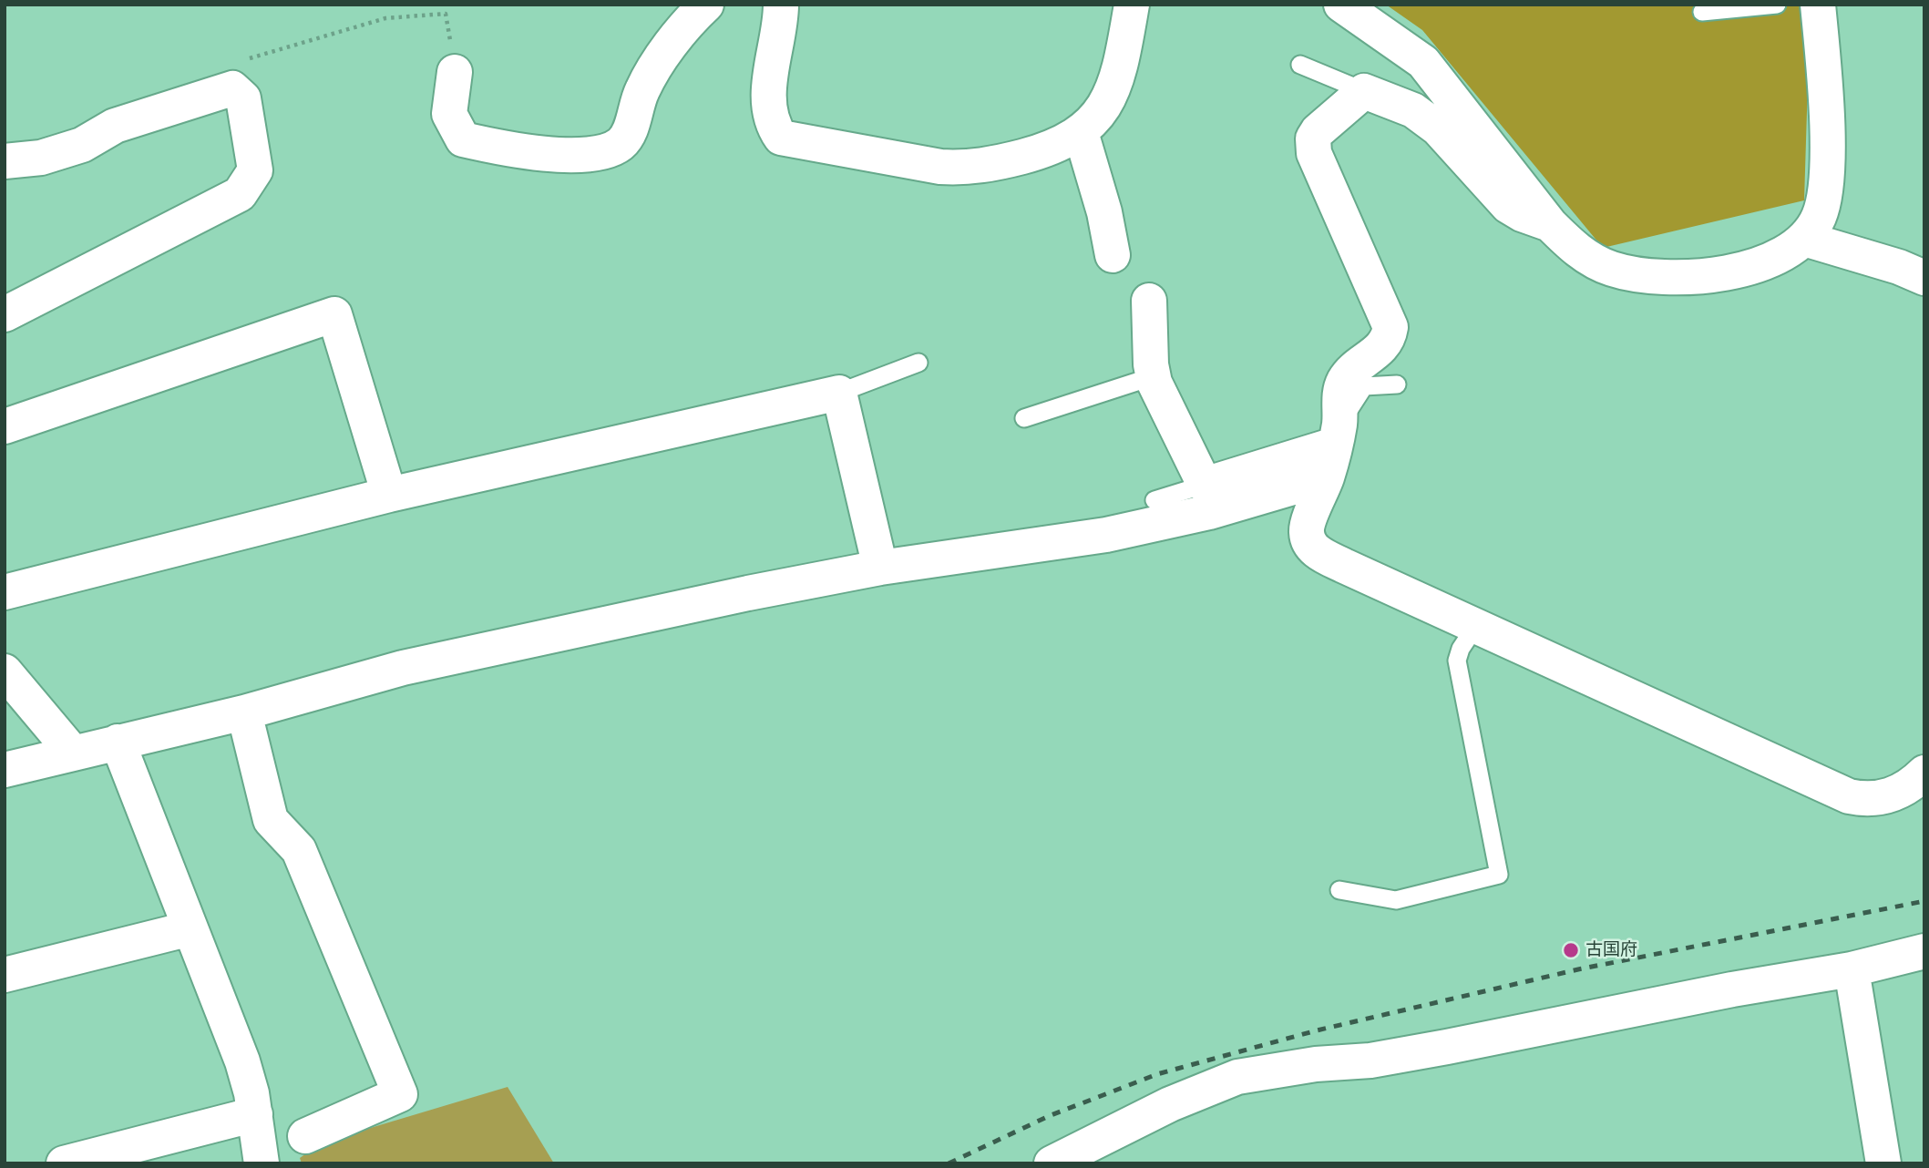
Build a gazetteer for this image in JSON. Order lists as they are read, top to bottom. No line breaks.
{"places":["古国府"]}
